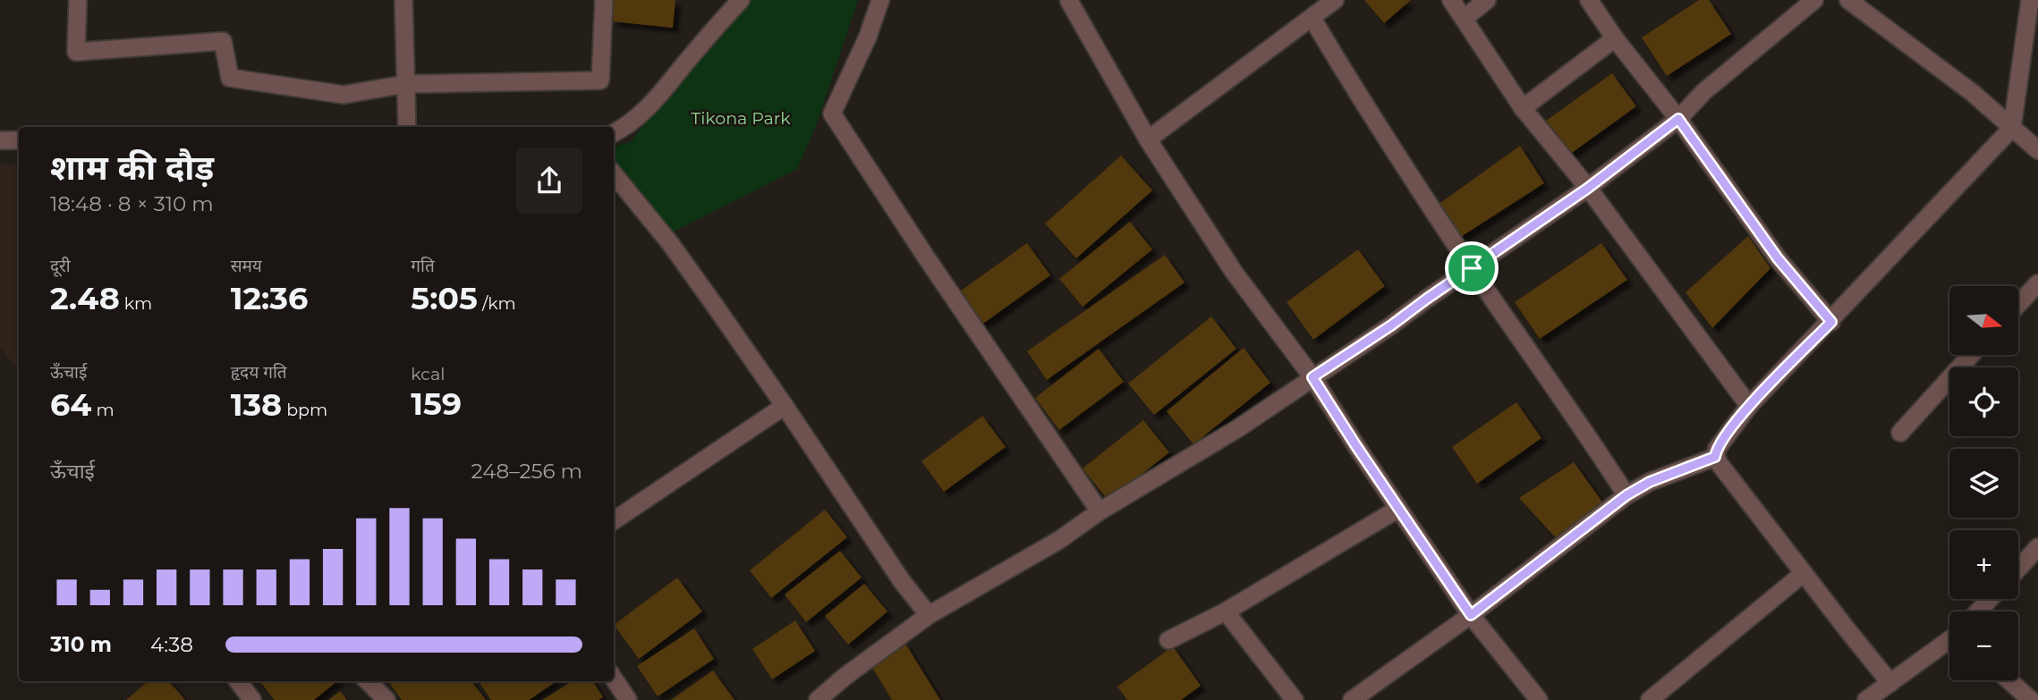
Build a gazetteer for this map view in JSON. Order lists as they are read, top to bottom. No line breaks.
{"parks":["Tikona Park"],"north":"right","page":{"heading":["शाम की दौड़","18:48 · 8 × 310 m"],"stats":[["दूरी","2.48 km"],["समय","12:36"],["गति","5:05 /km"],["ऊँचाई","64 m"],["हृदय गति","138 bpm"],["kcal","159"]],"map_buttons":["+","−"],"chart":["ऊँचाई","248–256 m"],"list":[{"name":"310 m","note":"4:38"}]}}
